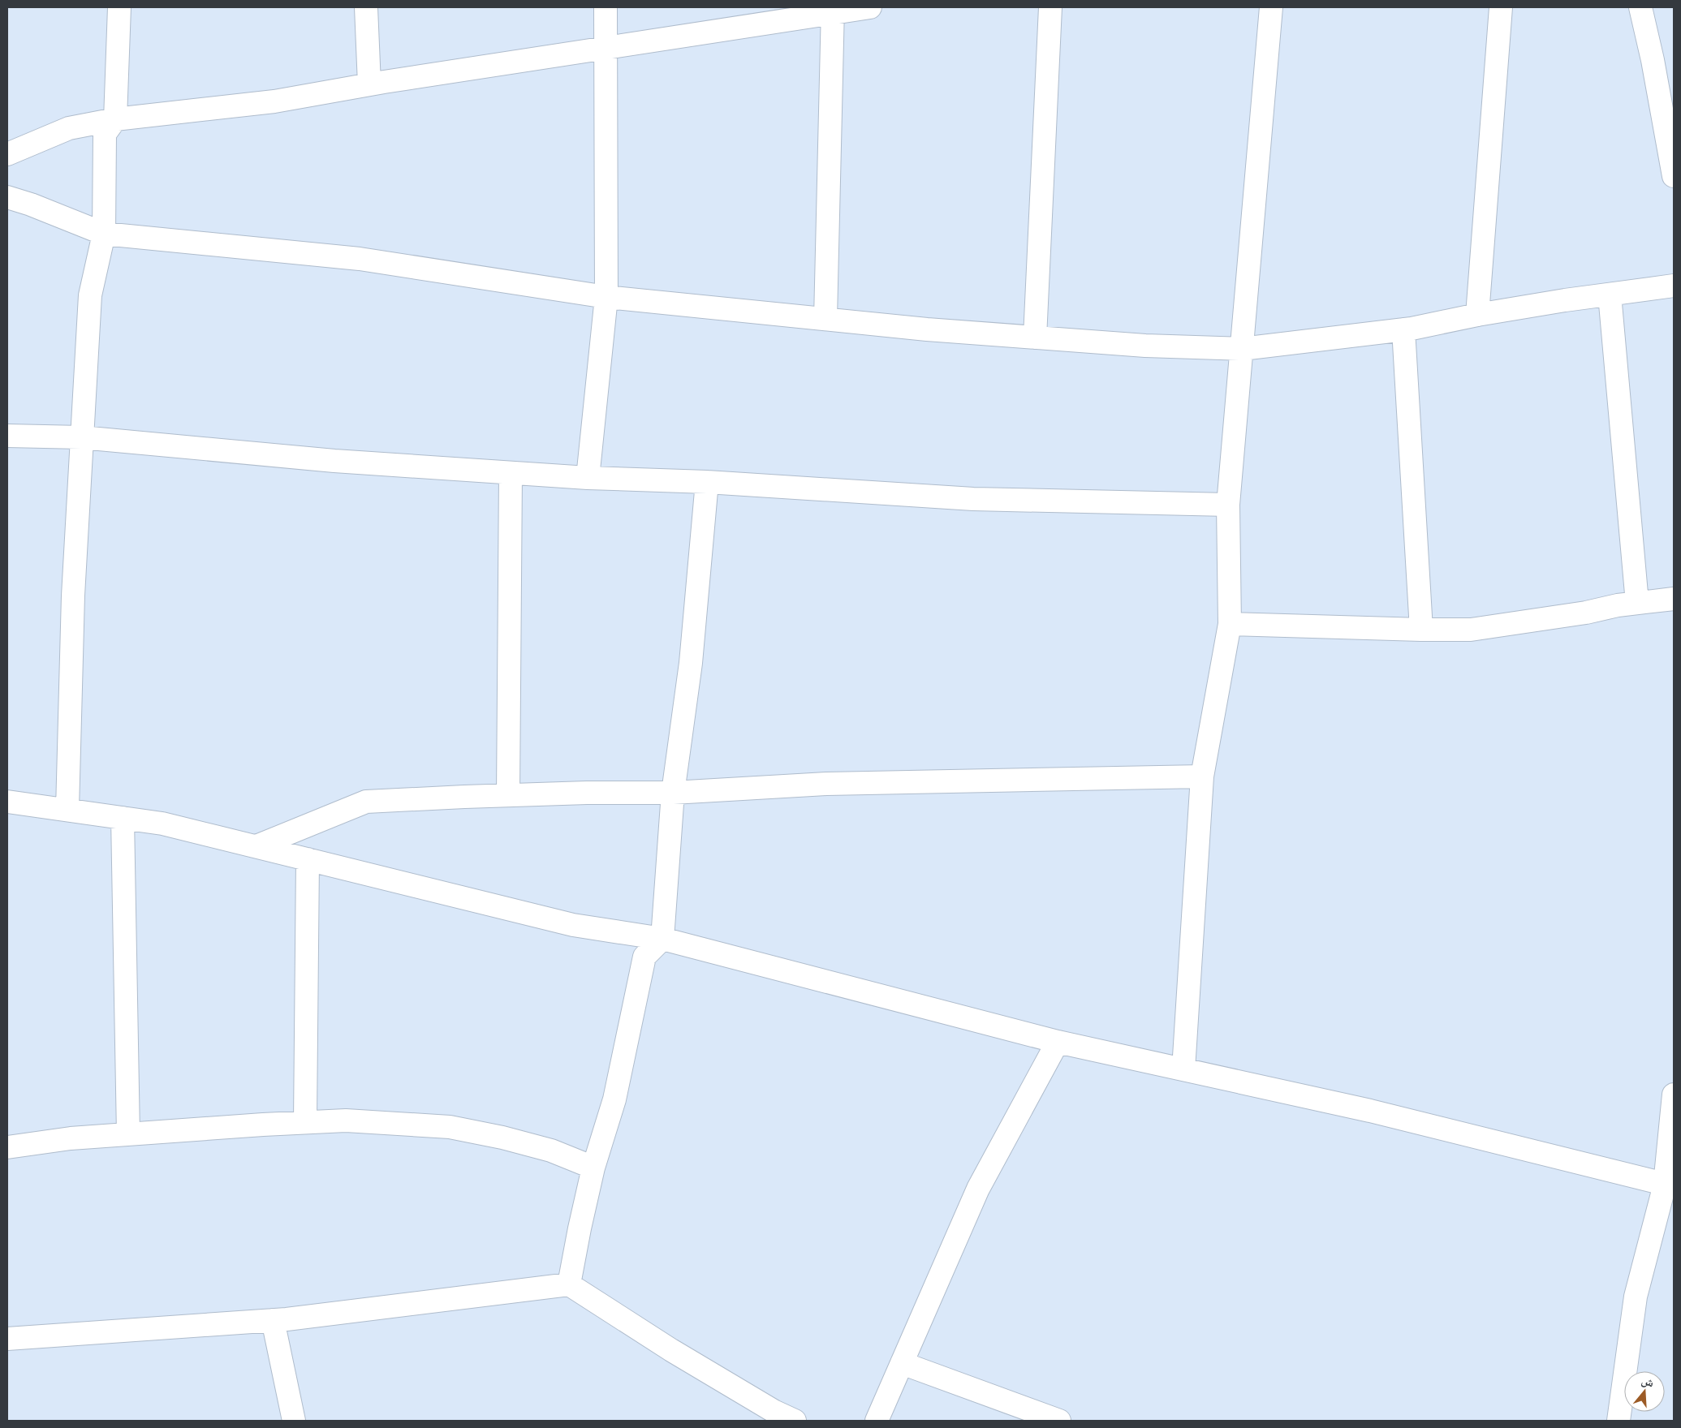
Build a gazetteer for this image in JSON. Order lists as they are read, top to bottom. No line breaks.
{"north":"top"}
